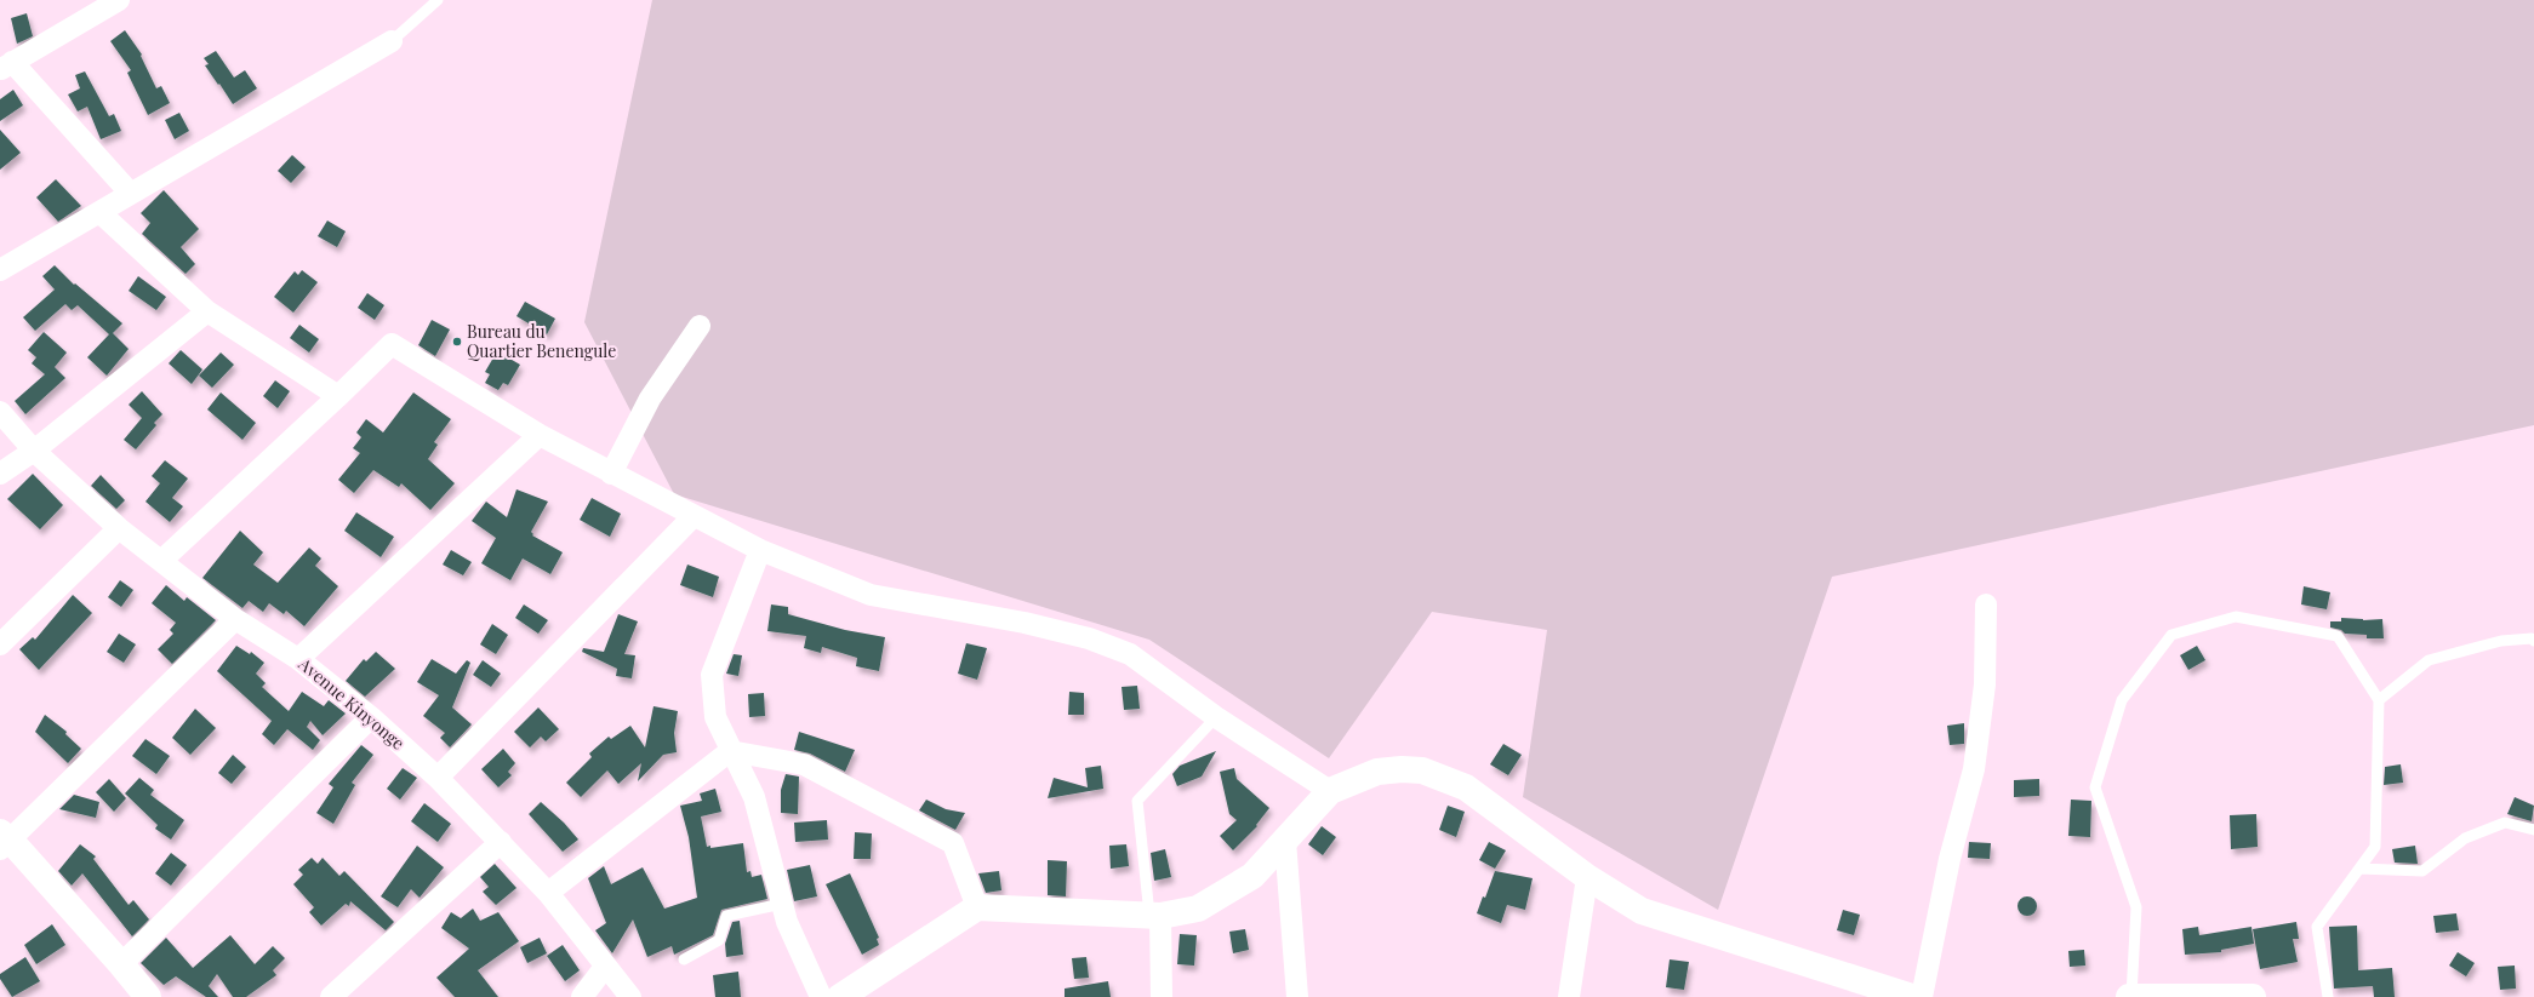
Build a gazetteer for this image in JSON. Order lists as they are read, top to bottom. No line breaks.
{"streets":{"street":["Avenue Kinyonge"]},"places":["Bureau du Quartier Benengule"]}
